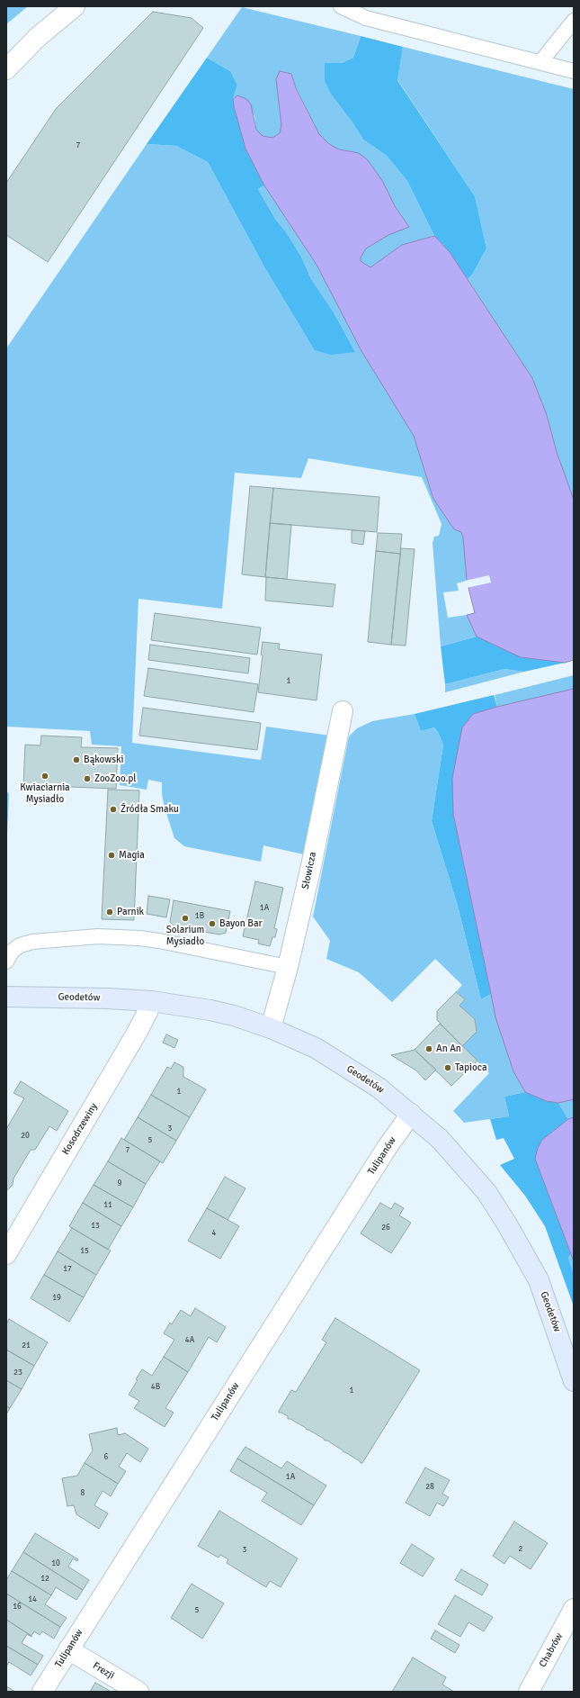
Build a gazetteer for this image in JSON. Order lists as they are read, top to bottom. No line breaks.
{"streets":{"street":["Słowicza","Geodetów","Kosodrzewiny","Tulipanów","Chabrów","Frezji"]},"crossings":[["Słowicza","Geodetów"],["Geodetów","Kosodrzewiny"],["Geodetów","Tulipanów"],["Tulipanów","Frezji"]],"places":["Bąkowski","Kwiaciarnia Mysiadło","ZooZoo.pl","Źródła Smaku","Magia","Parnik","Solarium Mysiadło","Bayon Bar","An An","Tapioca"],"house_numbers":["7","1","1A","1B","1","3","20","5","7","9","11","13","26","4","15","17","19","4A","21","23","4B","1","6","1A","28","8","2","3","10","12","14","16","5"]}
